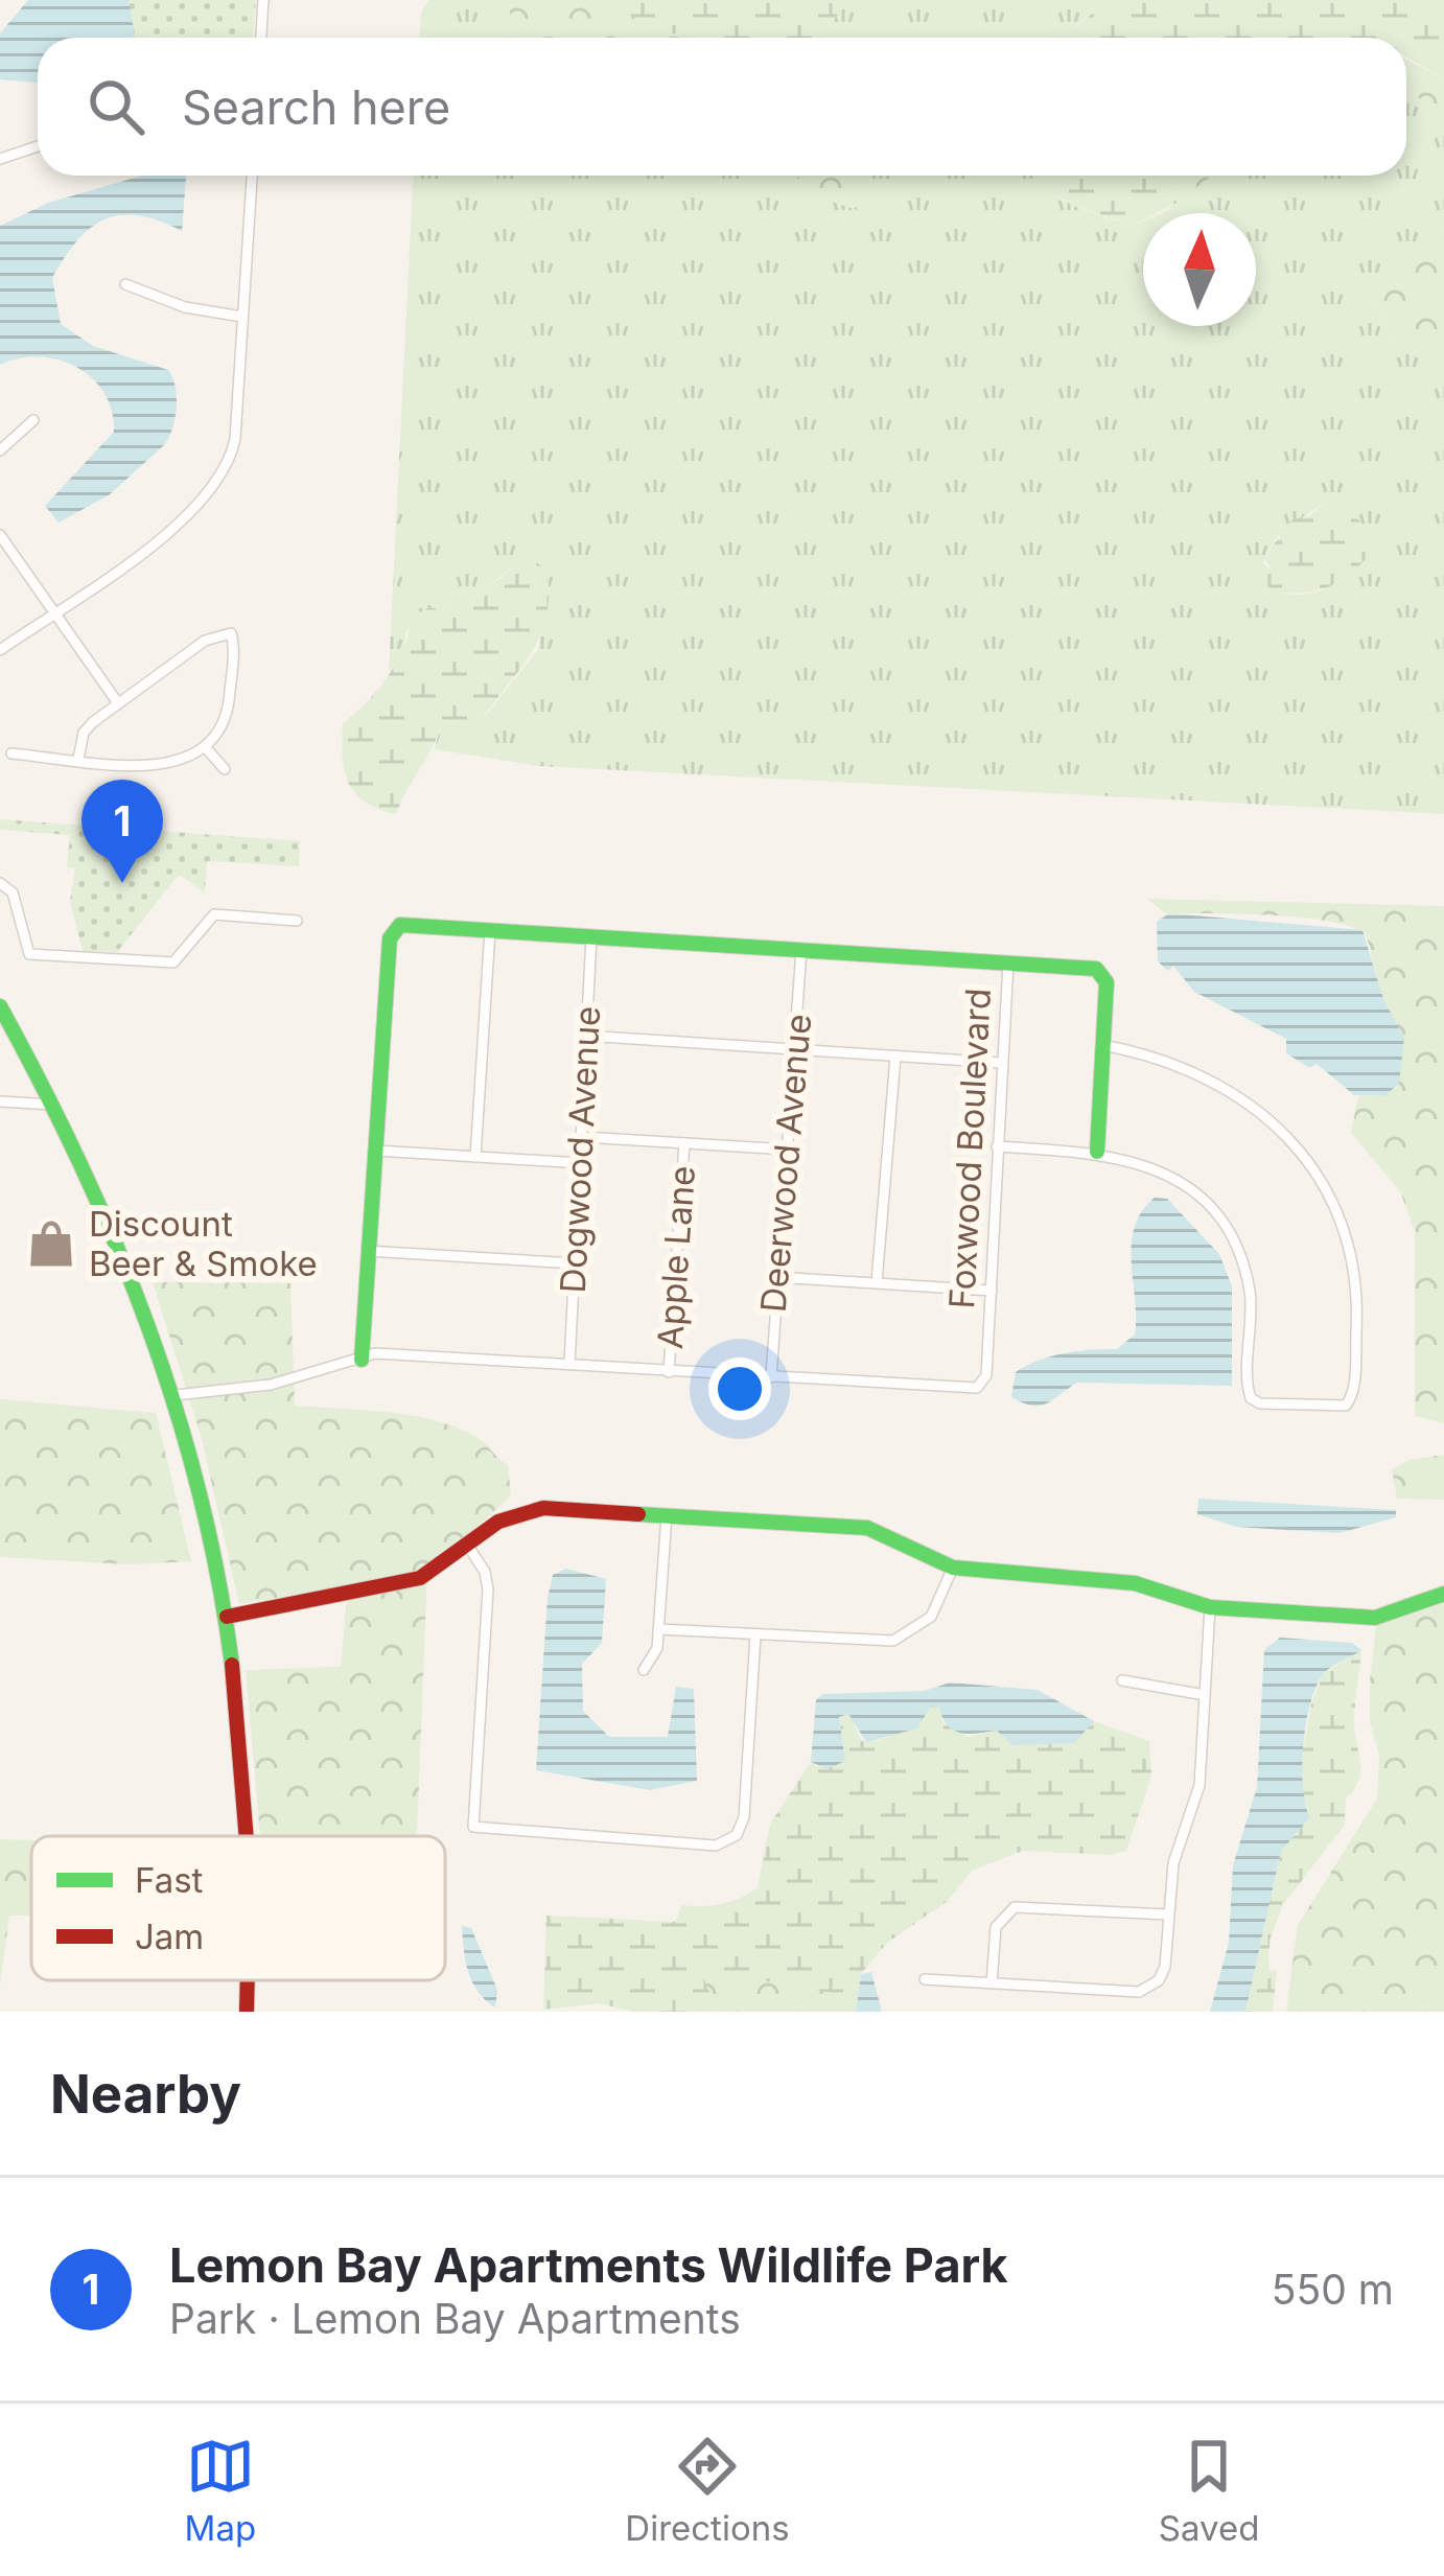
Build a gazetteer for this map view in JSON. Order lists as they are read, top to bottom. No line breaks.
{"streets":{"street":["Foxwood Boulevard","Dogwood Avenue","Deerwood Avenue","Apple Lane"]},"crossings":[["Foxwood Boulevard","Dogwood Avenue"],["Foxwood Boulevard","Deerwood Avenue"],["Foxwood Boulevard","Apple Lane"]],"places":{"shop":["Discount Beer & Smoke"]},"legend":["Fast","Jam"],"north":"top","page":{"search":"Search here","pins":"1","heading":"Nearby","list":[{"mark":"1","name":"Lemon Bay Apartments Wildlife Park","note":"Park · Lemon Bay Apartments","value":"550 m"}],"nav":["Map","Directions","Saved"]}}
